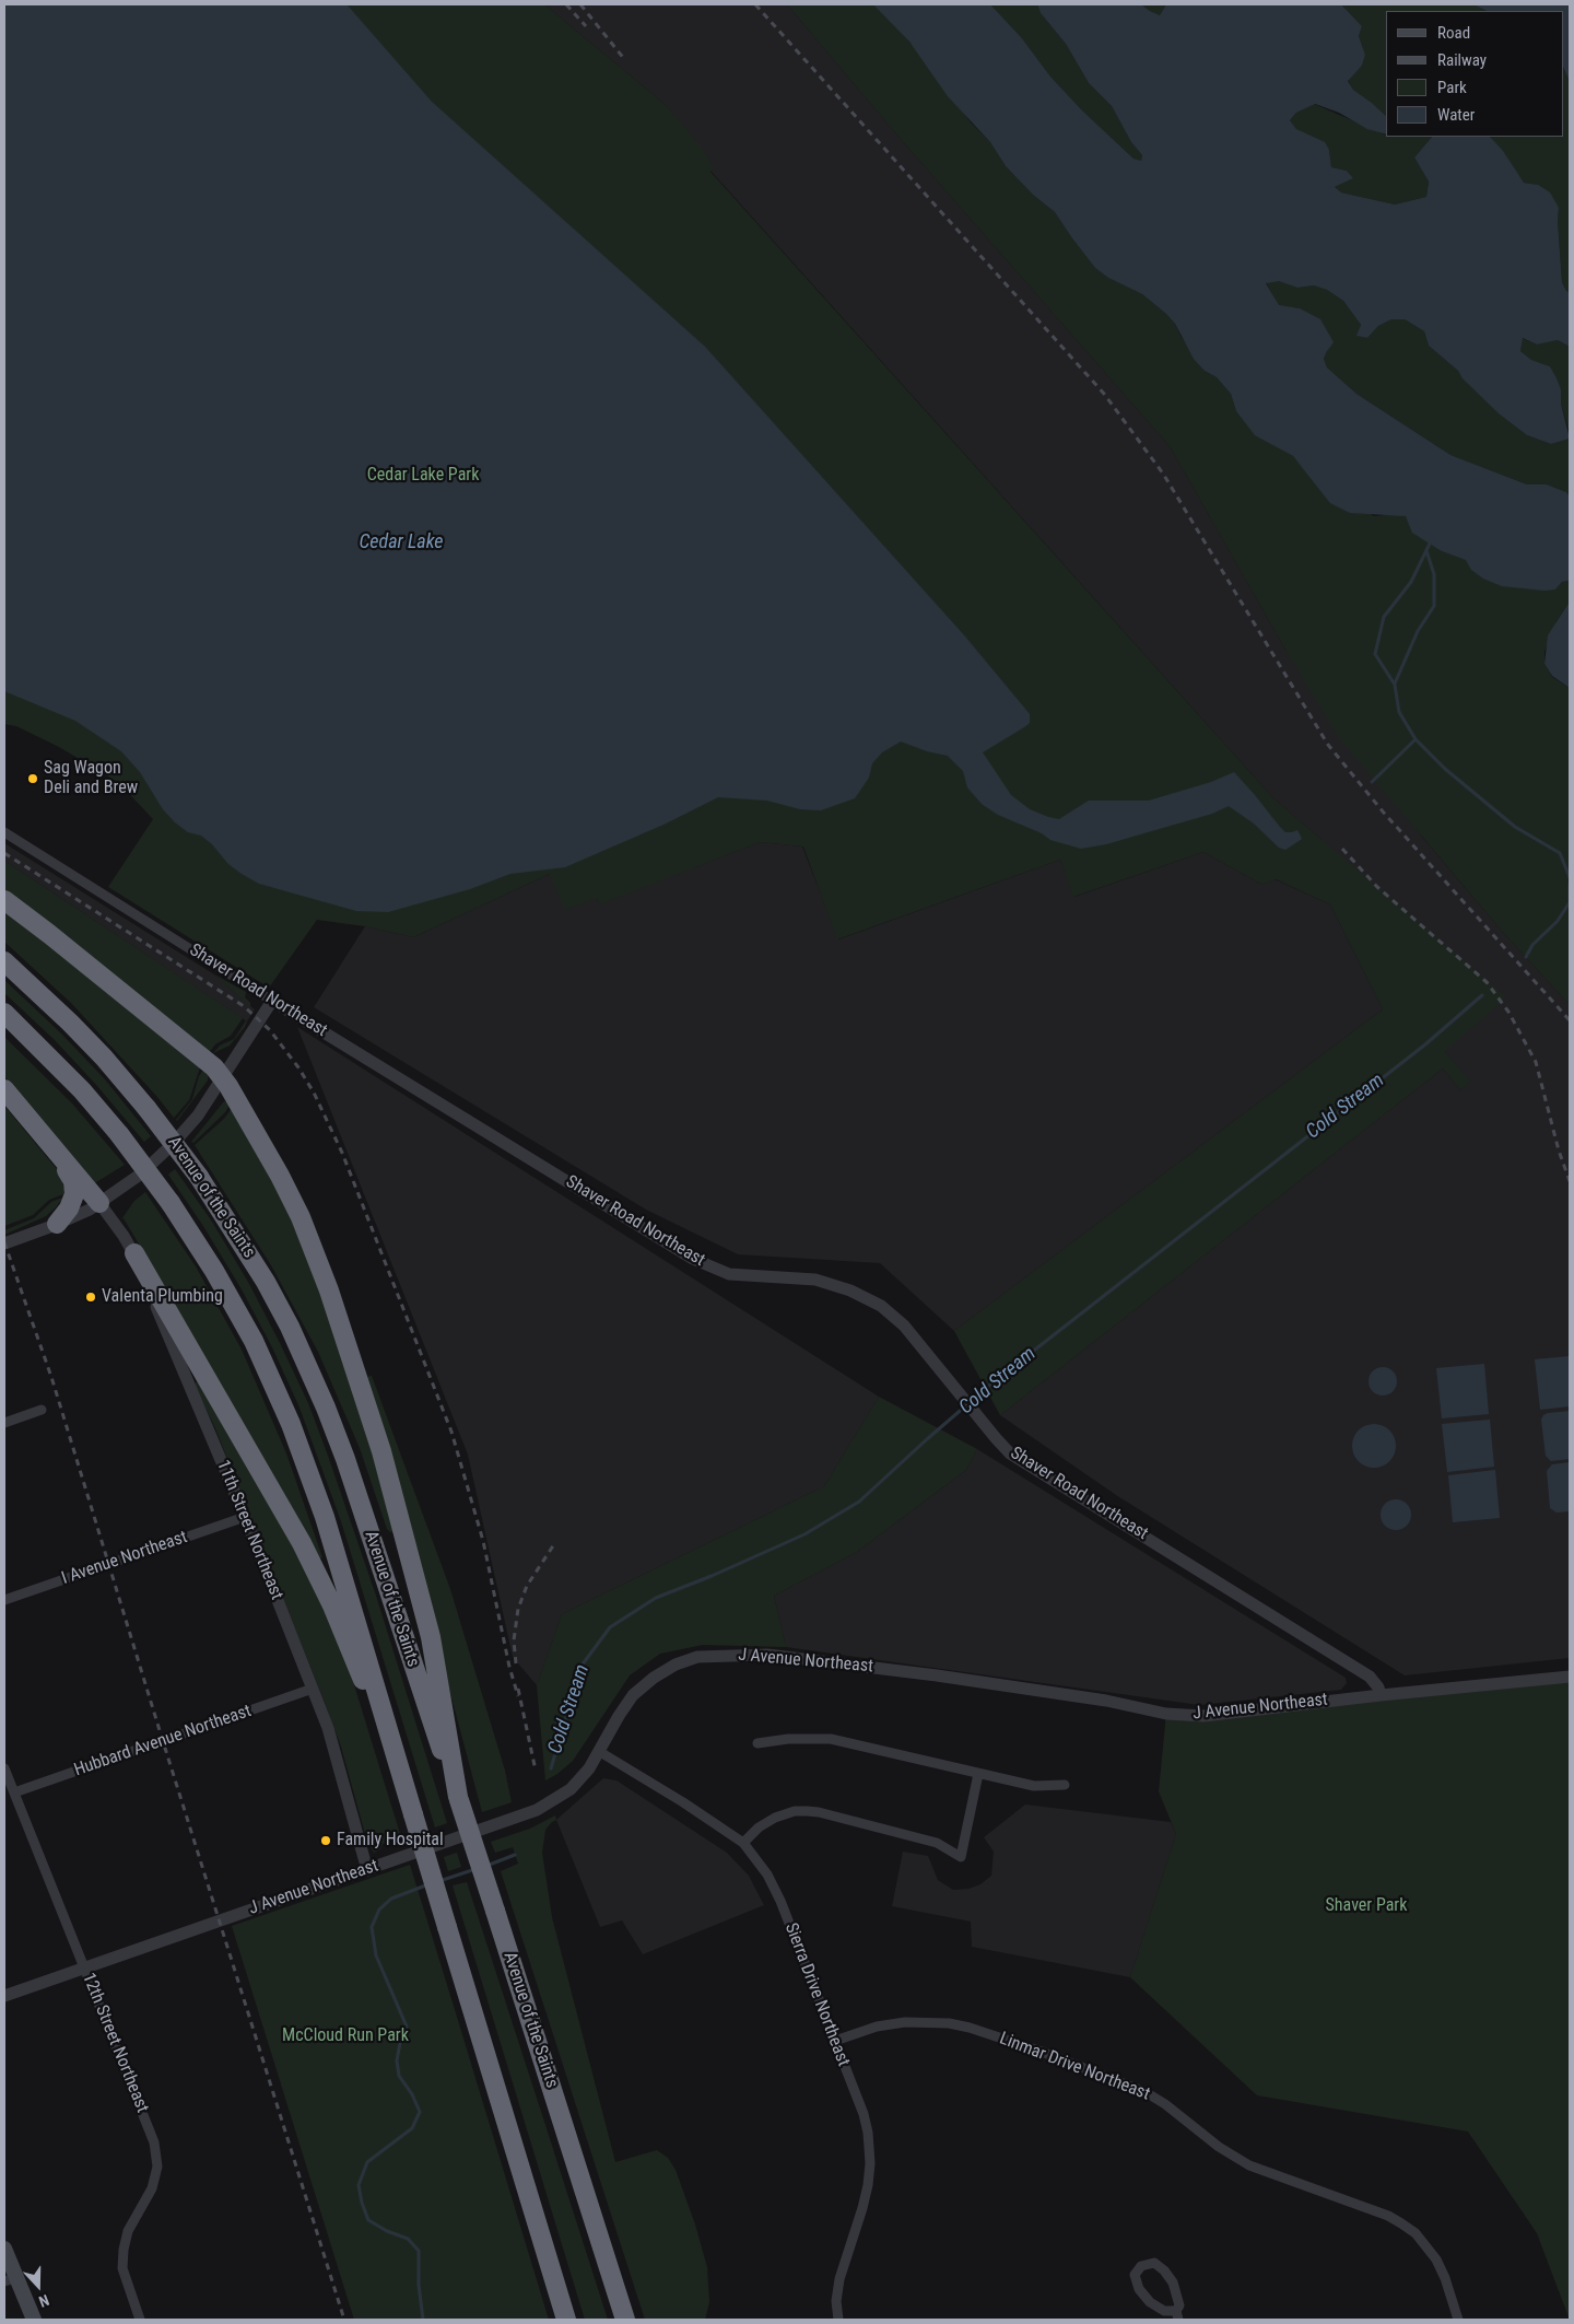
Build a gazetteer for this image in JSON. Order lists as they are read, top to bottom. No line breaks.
{"streets":{"highway":["Avenue of the Saints"],"street":["Shaver Road Northeast","11th Street Northeast","I Avenue Northeast","J Avenue Northeast","Hubbard Avenue Northeast","Sierra Drive Northeast","12th Street Northeast","Linmar Drive Northeast"]},"crossings":[["Shaver Road Northeast","J Avenue Northeast"],["11th Street Northeast","I Avenue Northeast"],["11th Street Northeast","J Avenue Northeast"],["11th Street Northeast","Hubbard Avenue Northeast"],["J Avenue Northeast","Sierra Drive Northeast"],["J Avenue Northeast","12th Street Northeast"],["Hubbard Avenue Northeast","12th Street Northeast"],["Sierra Drive Northeast","Linmar Drive Northeast"]],"water":["Cedar Lake","Cold Stream"],"parks":["Cedar Lake Park","Shaver Park","McCloud Run Park"],"places":["Sag Wagon Deli and Brew","Valenta Plumbing","Family Hospital"],"legend":["Road","Railway","Park","Water"],"north":"bottom"}
